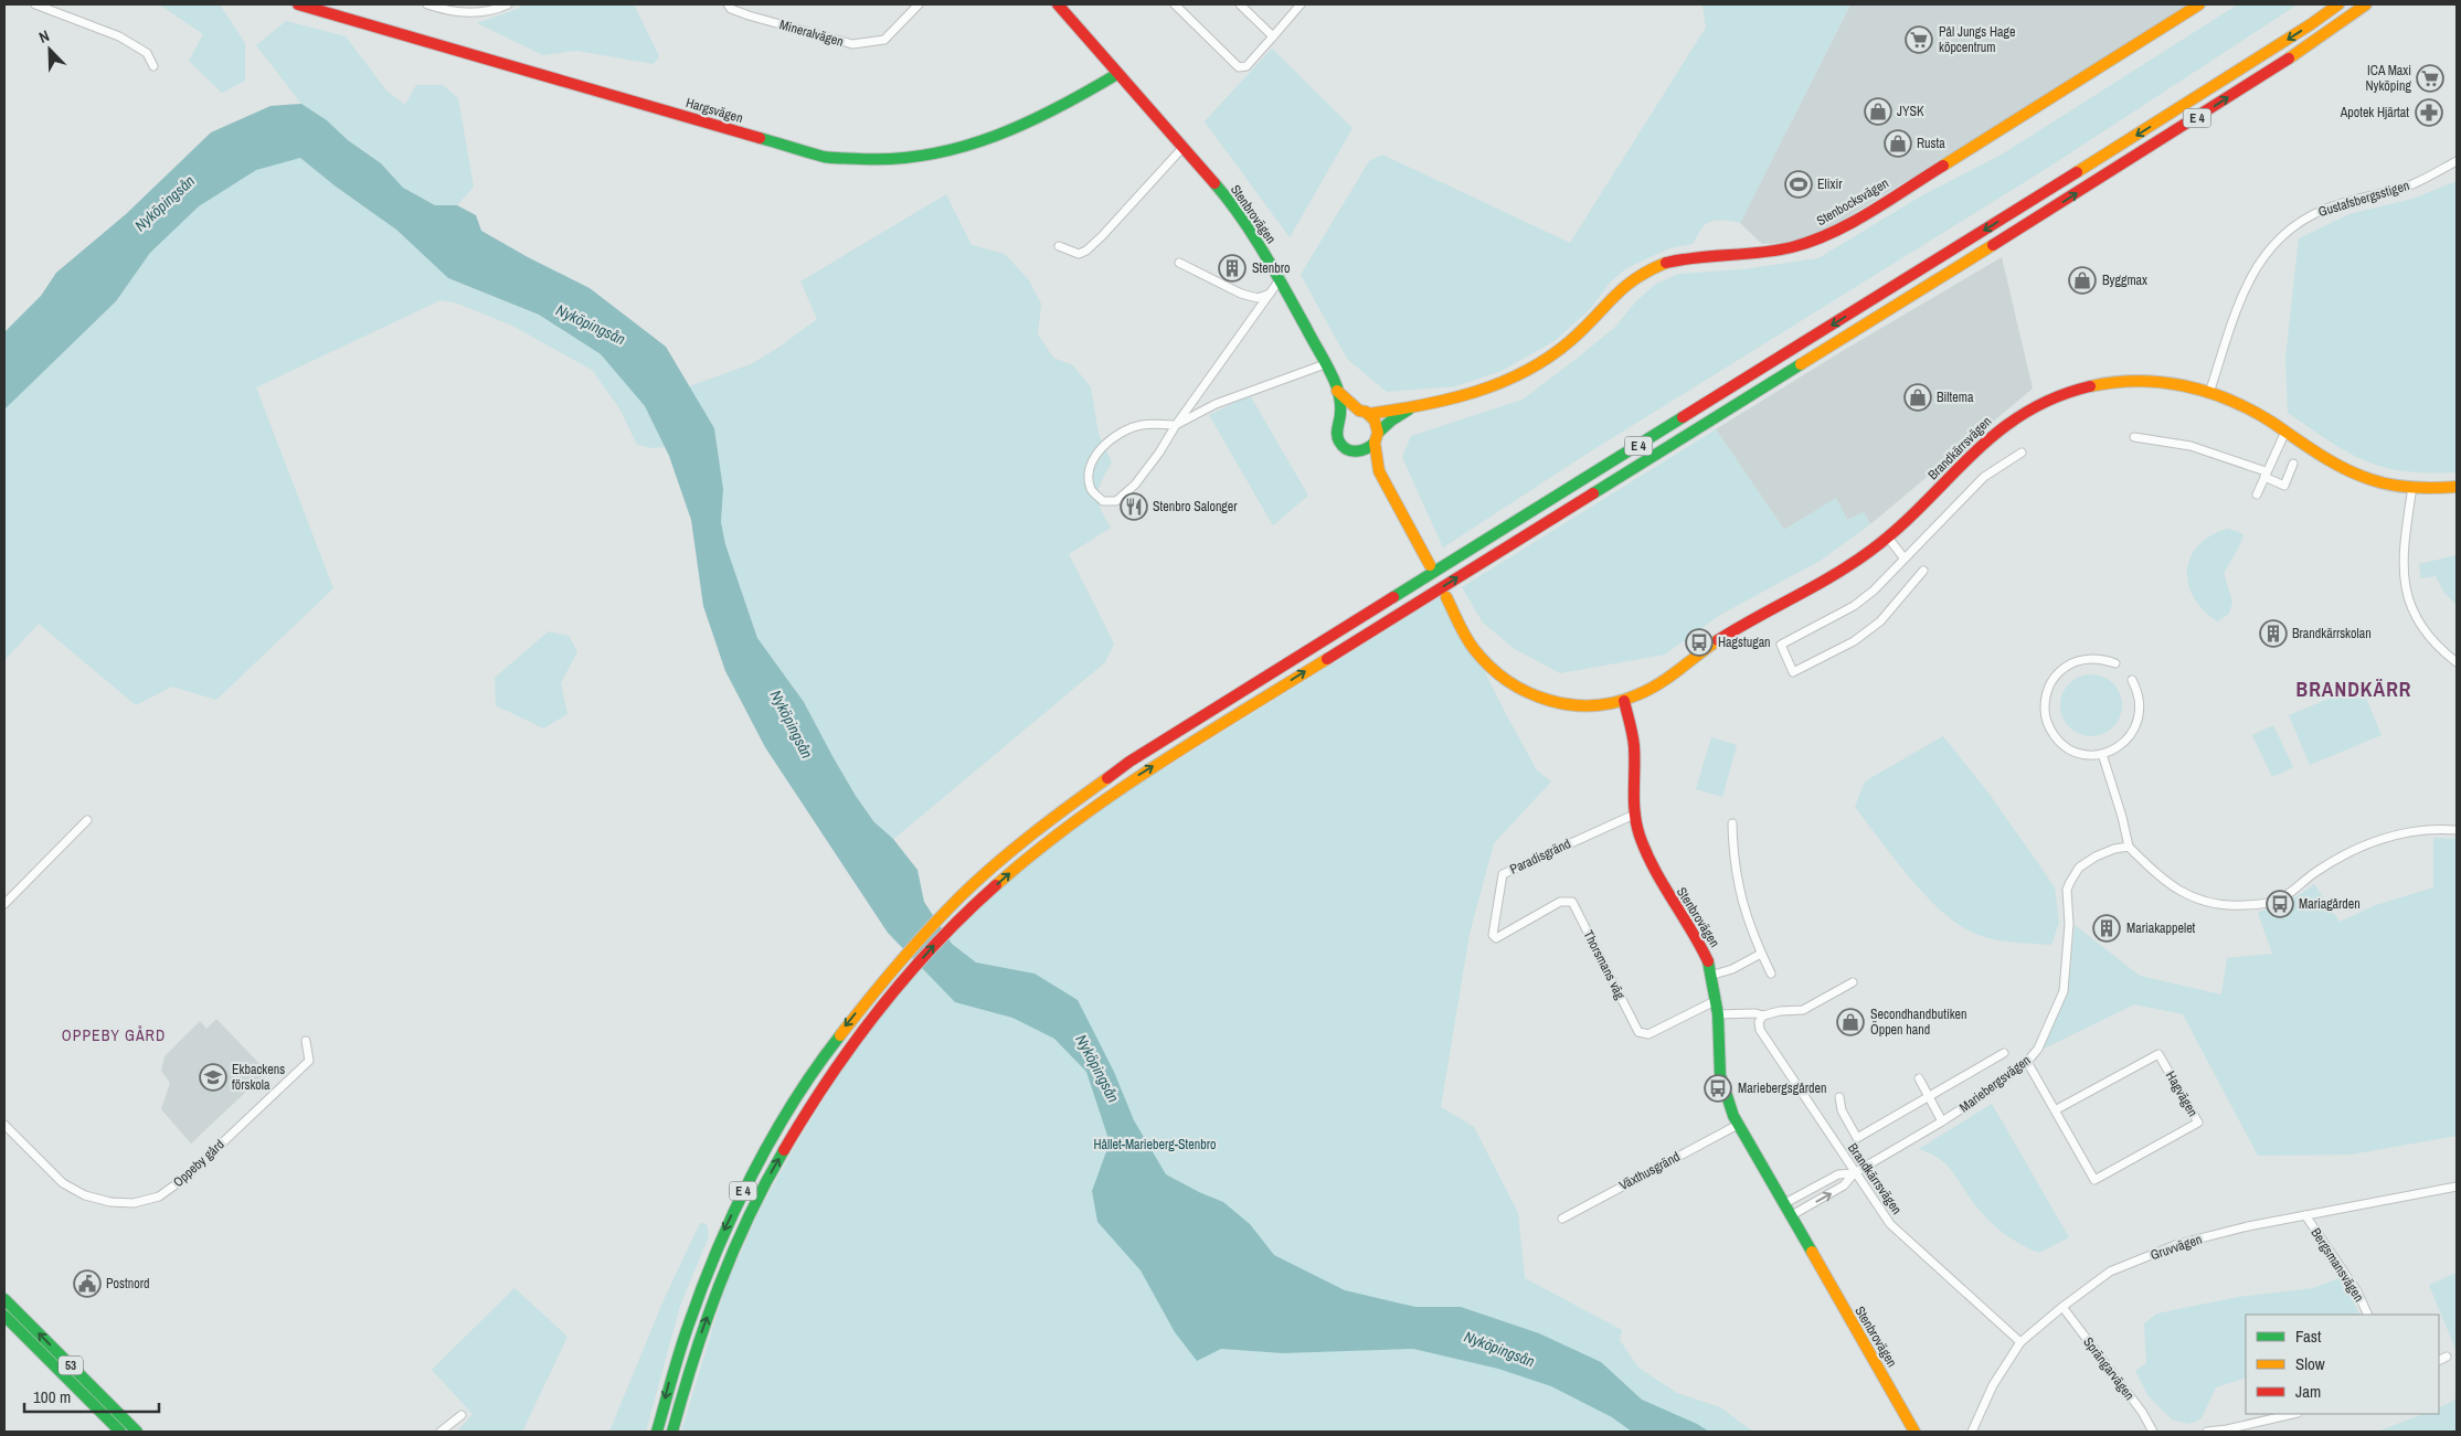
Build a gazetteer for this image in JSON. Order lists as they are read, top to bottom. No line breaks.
{"streets":{"main road":["Hargsvägen","E 4","Stenbocksvägen","Stenbrovägen","Brandkärrsvägen","53"],"street":["Mineralvägen","Gustafsbergsstigen","Paradisgränd","Thorsmans väg","Mariebergsvägen","Hagvägen","Oppeby gård","Växthusgränd","Gruvvägen","Bergsmansvägen","Sprängarvägen"]},"crossings":[["Hargsvägen","Stenbrovägen"],["Gustafsbergsstigen","Brandkärrsvägen"],["Stenbocksvägen","Stenbrovägen"],["Stenbrovägen","Brandkärrsvägen"],["Stenbrovägen","Paradisgränd"],["Stenbrovägen","Thorsmans väg"],["Stenbrovägen","Mariebergsvägen"],["Stenbrovägen","Växthusgränd"],["Brandkärrsvägen","Mariebergsvägen"],["Brandkärrsvägen","Gruvvägen"],["Paradisgränd","Thorsmans väg"],["Mariebergsvägen","Hagvägen"],["Gruvvägen","Bergsmansvägen"],["Gruvvägen","Sprängarvägen"]],"districts":["BRANDKÄRR","OPPEBY GÅRD"],"water":["Nyköpingsån"],"parks":["Hållet-Marieberg-Stenbro"],"places":{"supermarket":["Pål Jungs Hage köpcentrum","ICA Maxi Nyköping"],"shop":["JYSK","Rusta","Byggmax","Biltema","Secondhandbutiken Öppen hand"],"pharmacy":["Apotek Hjärtat"],"sports":["Elixir"],"building":["Stenbro","Brandkärrskolan","Mariakappelet"],"restaurant":["Stenbro Salonger"],"bus stop":["Hagstugan","Mariagården","Mariebergsgården"],"school or university":["Ekbackens förskola"],"public building":["Postnord"]},"legend":["Fast","Slow","Jam"],"scale_bar":"100 m","north":"top left"}
